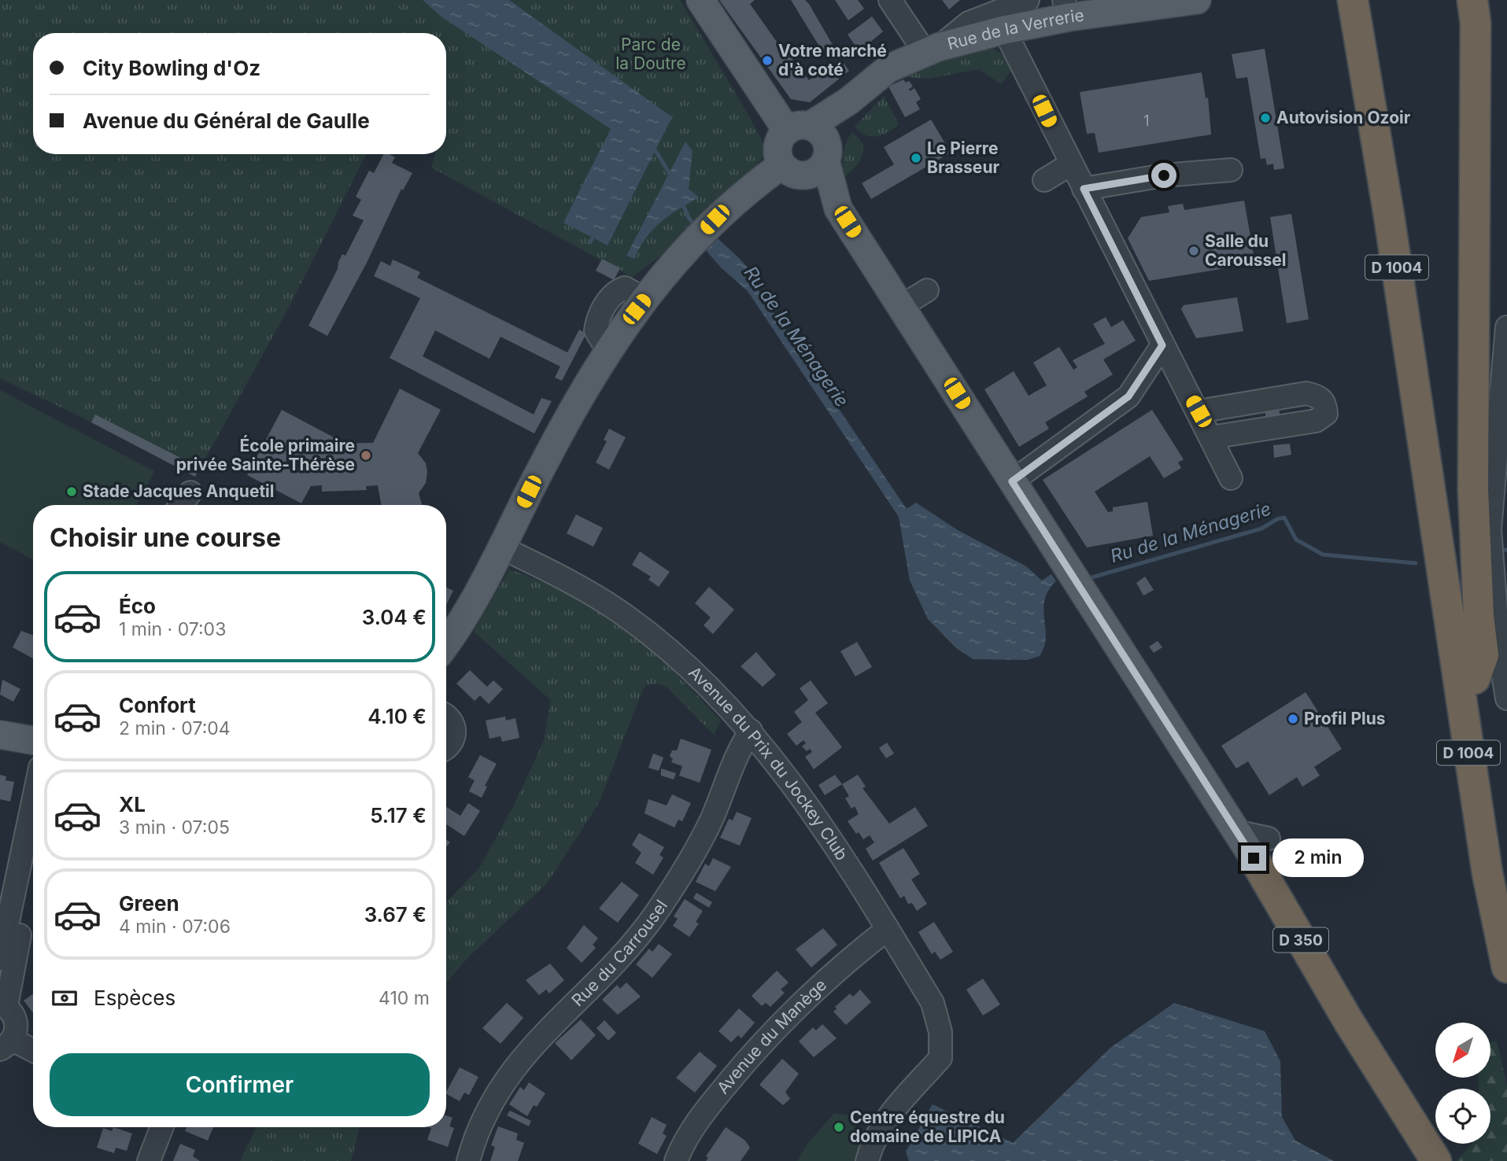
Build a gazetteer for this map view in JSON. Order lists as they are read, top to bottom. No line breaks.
{"streets":{"highway":["D 1004","D 350"],"main road":["Rue de la Verrerie"],"street":["Avenue du Prix du Jockey Club","Rue du Carrousel","Avenue du Manège"]},"crossings":[["Rue de la Verrerie","D 350"],["Avenue du Prix du Jockey Club","Rue du Carrousel"],["Avenue du Prix du Jockey Club","Avenue du Manège"]],"water":["Ru de la Ménagerie"],"parks":["Parc de la Doutre"],"places":["Votre marché d'à coté","Autovision Ozoir","Le Pierre Brasseur","Salle du Caroussel","École primaire privée Sainte-Thérèse","Stade Jacques Anquetil","Profil Plus","Centre équestre du domaine de LIPICA"],"house_numbers":["1"],"north":"bottom left","page":{"banner":["City Bowling d'Oz","Avenue du Général de Gaulle"],"heading":"Choisir une course","list":[{"name":"Éco","note":"1 min · 07:03","value":"3.04 €"},{"name":"Confort","note":"2 min · 07:04","value":"4.10 €"},{"name":"XL","note":"3 min · 07:05","value":"5.17 €"},{"name":"Green","note":"4 min · 07:06","value":"3.67 €"}],"bubble":"2 min","pay":["Espèces","410 m"],"buttons":"Confirmer"}}
